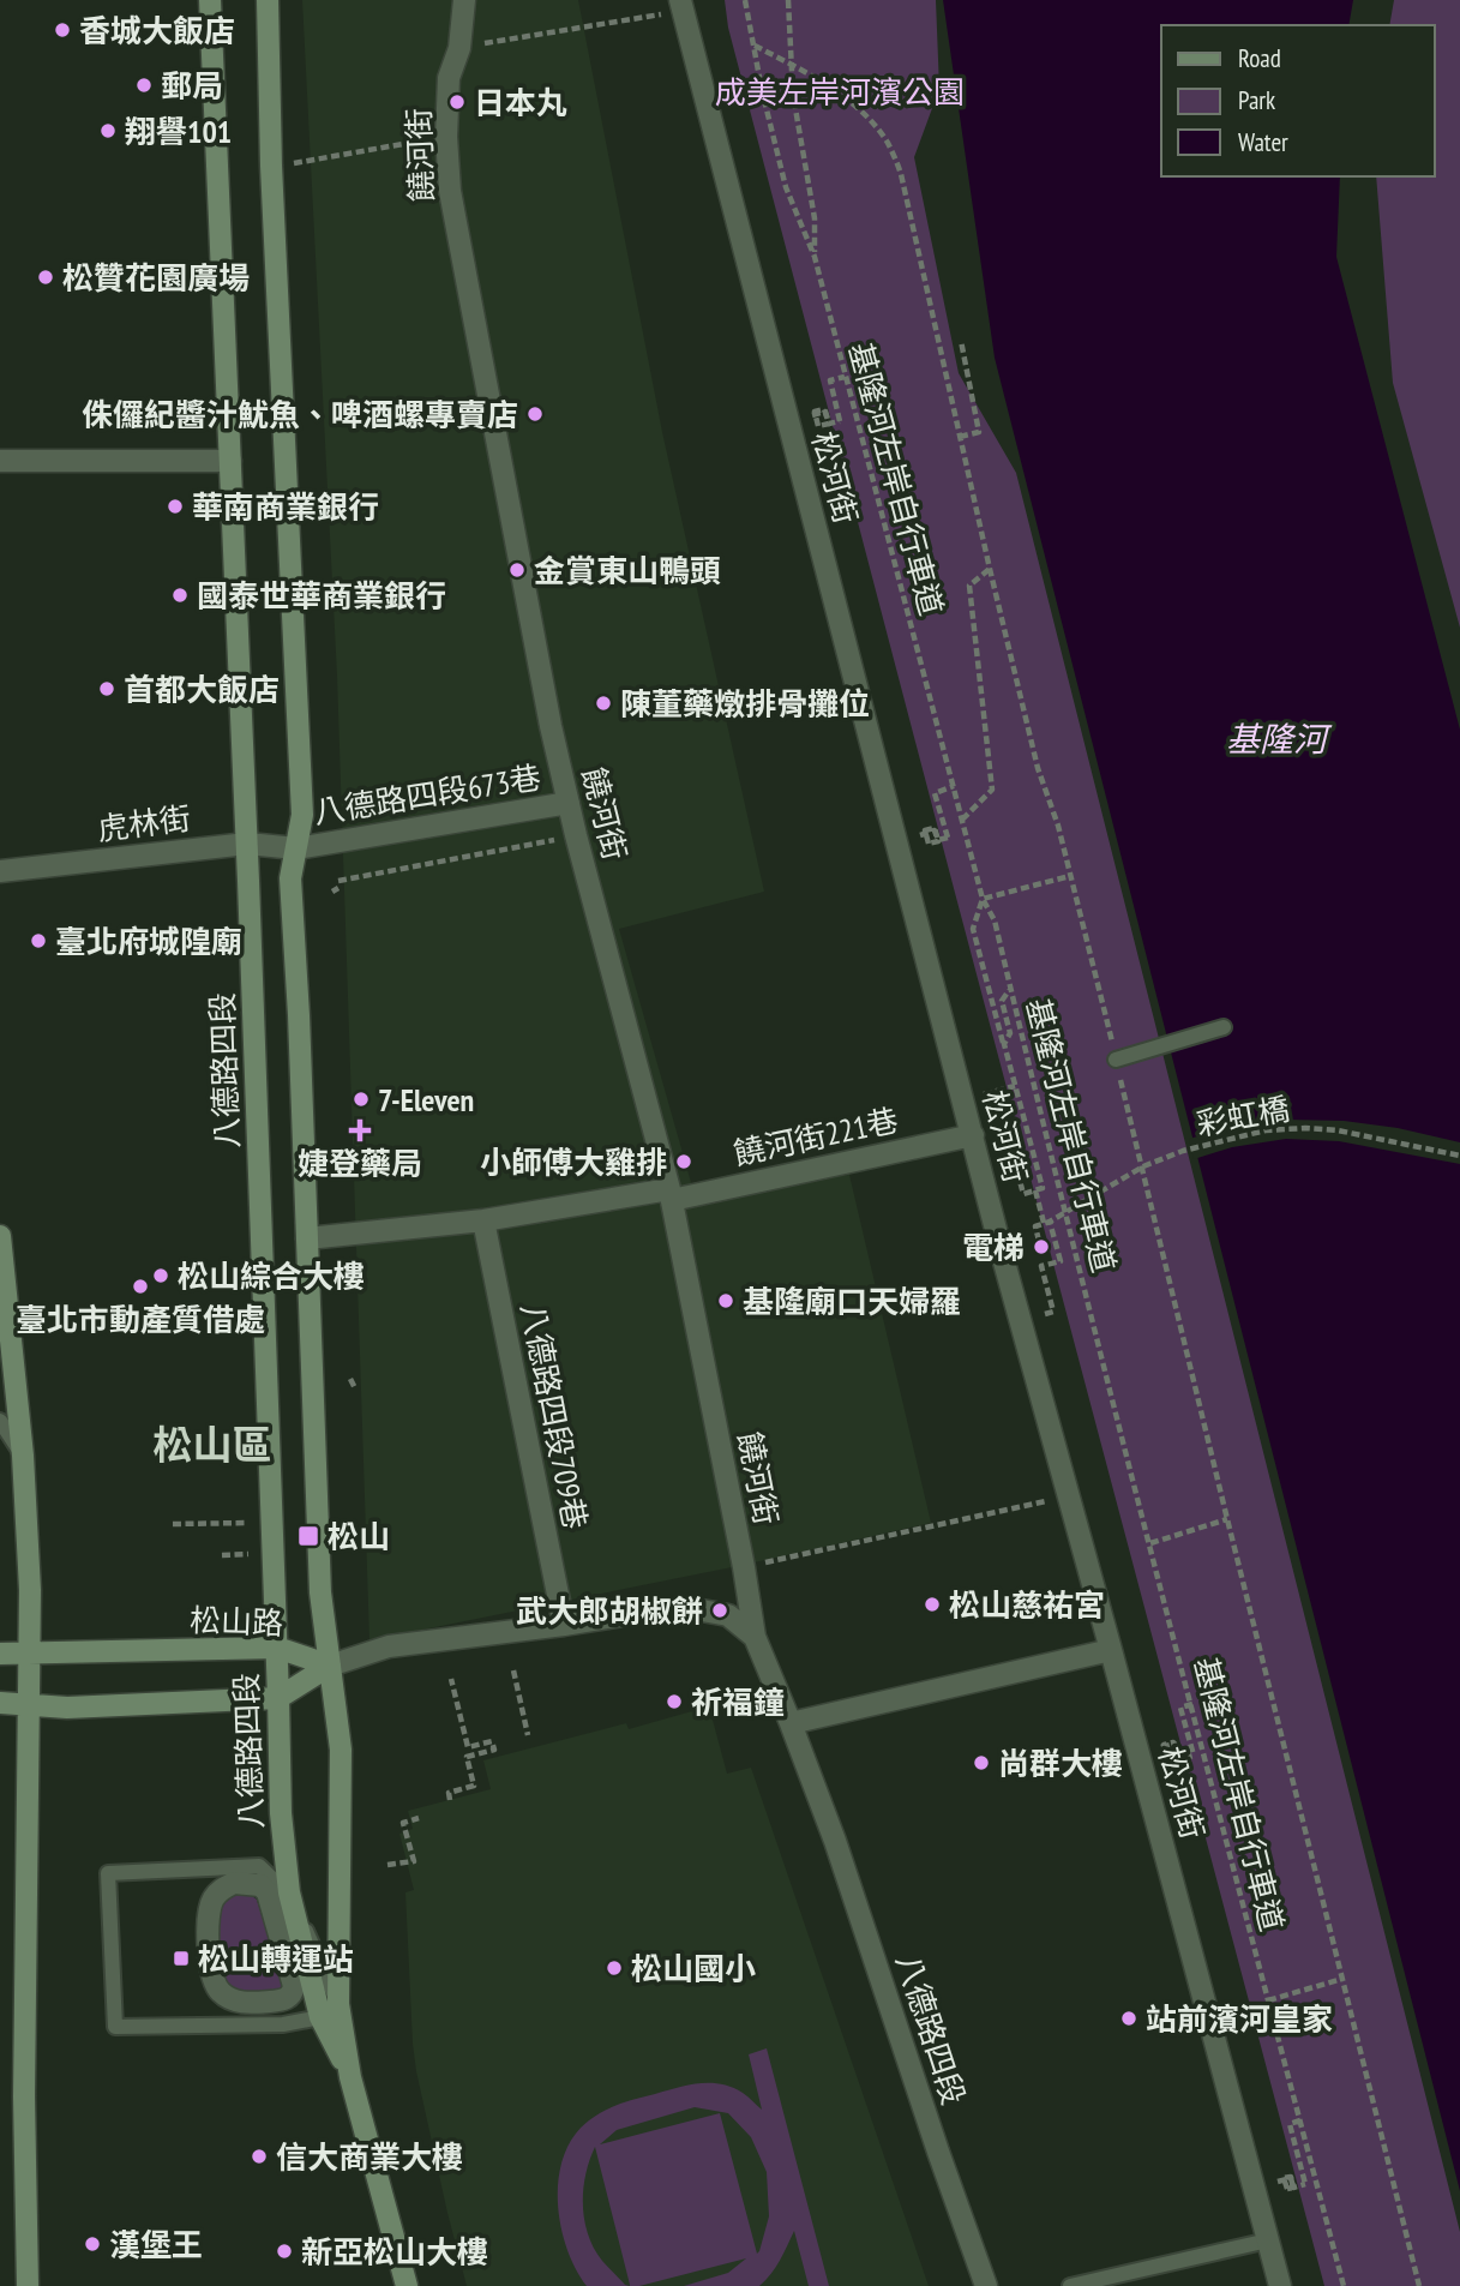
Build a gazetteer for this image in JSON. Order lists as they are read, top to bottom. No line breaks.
{"streets":{"main road":["八德路四段","松山路"],"street":["饒河街","松河街","八德路四段673巷","虎林街","饒河街221巷","八德路四段709巷"],"path":["基隆河左岸自行車道","彩虹橋"]},"crossings":[["饒河街","八德路四段673巷"],["饒河街","八德路四段"],["饒河街","饒河街221巷"],["松河街","饒河街221巷"],["八德路四段673巷","虎林街"],["八德路四段673巷","八德路四段"],["虎林街","八德路四段"],["八德路四段","松山路"]],"districts":["松山區"],"water":["基隆河"],"parks":["成美左岸河濱公園"],"places":{"other":["香城大飯店","郵局","日本丸","翔譽101","松贊花園廣場","侏儸紀醬汁魷魚、啤酒螺專賣店","華南商業銀行","金賞東山鴨頭","國泰世華商業銀行","首都大飯店","陳董藥燉排骨攤位","臺北府城隍廟","7-Eleven","小師傅大雞排","電梯","松山綜合大樓","臺北市動產質借處","基隆廟口天婦羅","松山慈祐宮","武大郎胡椒餅","祈福鐘","尚群大樓","松山國小","站前濱河皇家","信大商業大樓","漢堡王","新亞松山大樓"],"health":["婕登藥局"],"transit":["松山","松山轉運站"]},"legend":["Road","Park","Water"]}
